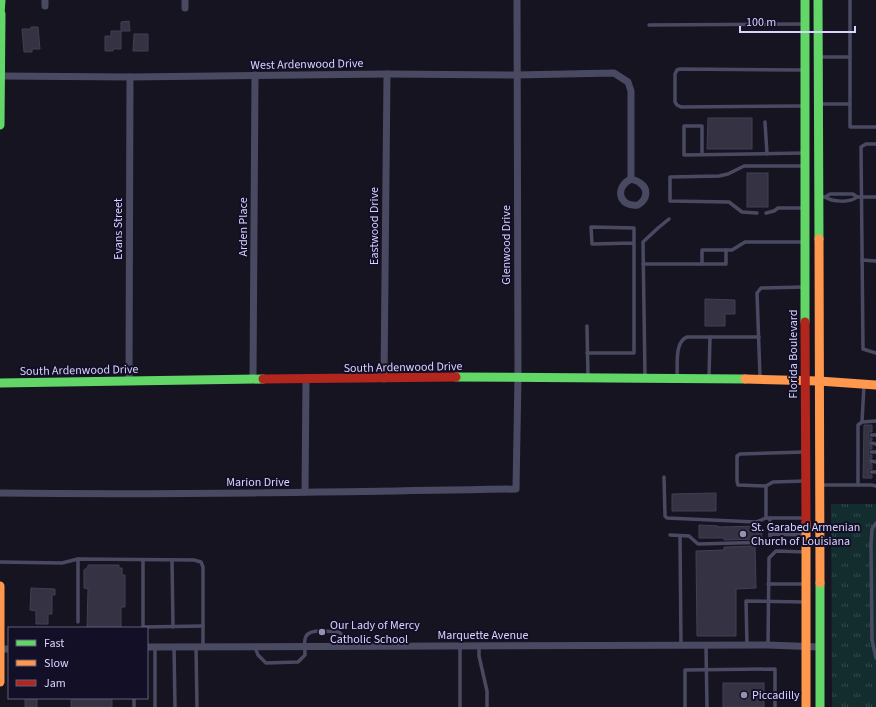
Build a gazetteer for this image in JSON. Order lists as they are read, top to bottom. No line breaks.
{"streets":{"main road":["Florida Boulevard","South Ardenwood Drive"],"street":["West Ardenwood Drive","Eastwood Drive","Arden Place","Evans Street","Glenwood Drive","Marion Drive","Marquette Avenue"]},"crossings":[["West Ardenwood Drive","Eastwood Drive"],["West Ardenwood Drive","Arden Place"],["West Ardenwood Drive","Evans Street"],["West Ardenwood Drive","Glenwood Drive"],["Eastwood Drive","South Ardenwood Drive"],["Arden Place","South Ardenwood Drive"],["Evans Street","South Ardenwood Drive"],["Glenwood Drive","South Ardenwood Drive"],["Glenwood Drive","Marion Drive"],["Florida Boulevard","South Ardenwood Drive"],["Florida Boulevard","Marquette Avenue"]],"places":["St. Garabed Armenian Church of Louisiana","Our Lady of Mercy Catholic School","Piccadilly"],"legend":["Fast","Slow","Jam"],"scale_bar":"100 m"}
